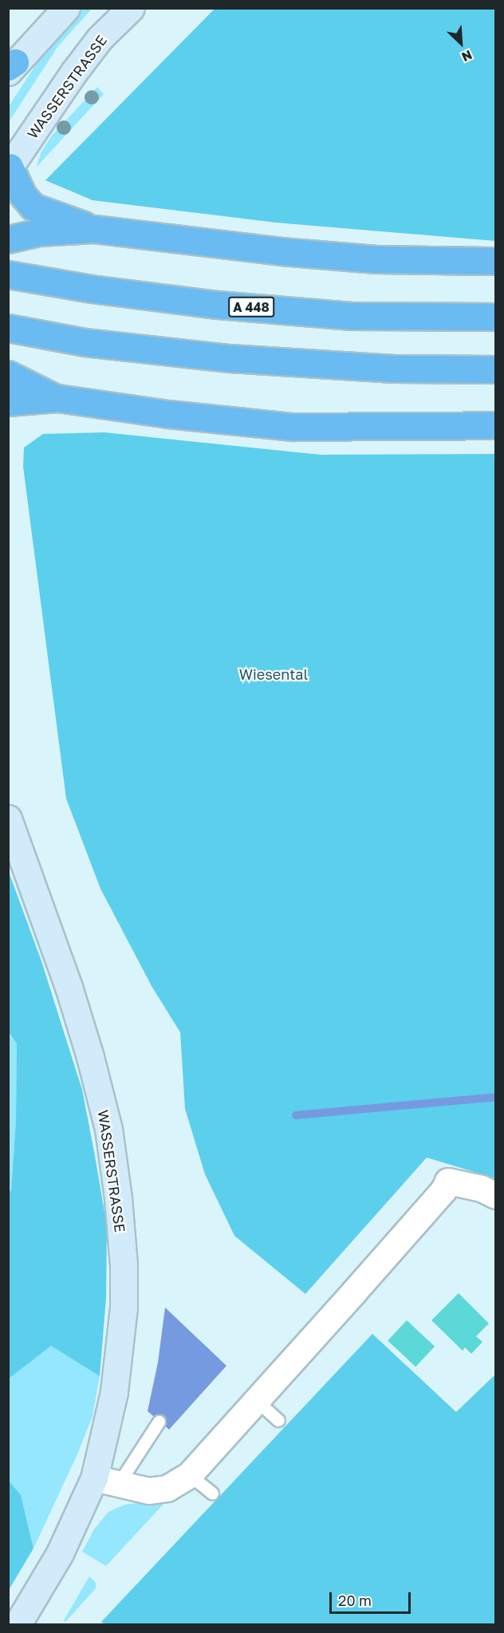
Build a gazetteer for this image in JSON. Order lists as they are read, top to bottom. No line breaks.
{"streets":{"highway":["A 448"],"main road":["WASSERSTRASSE"]},"parks":["Wiesental"],"scale_bar":"20 m","north":"bottom right"}
